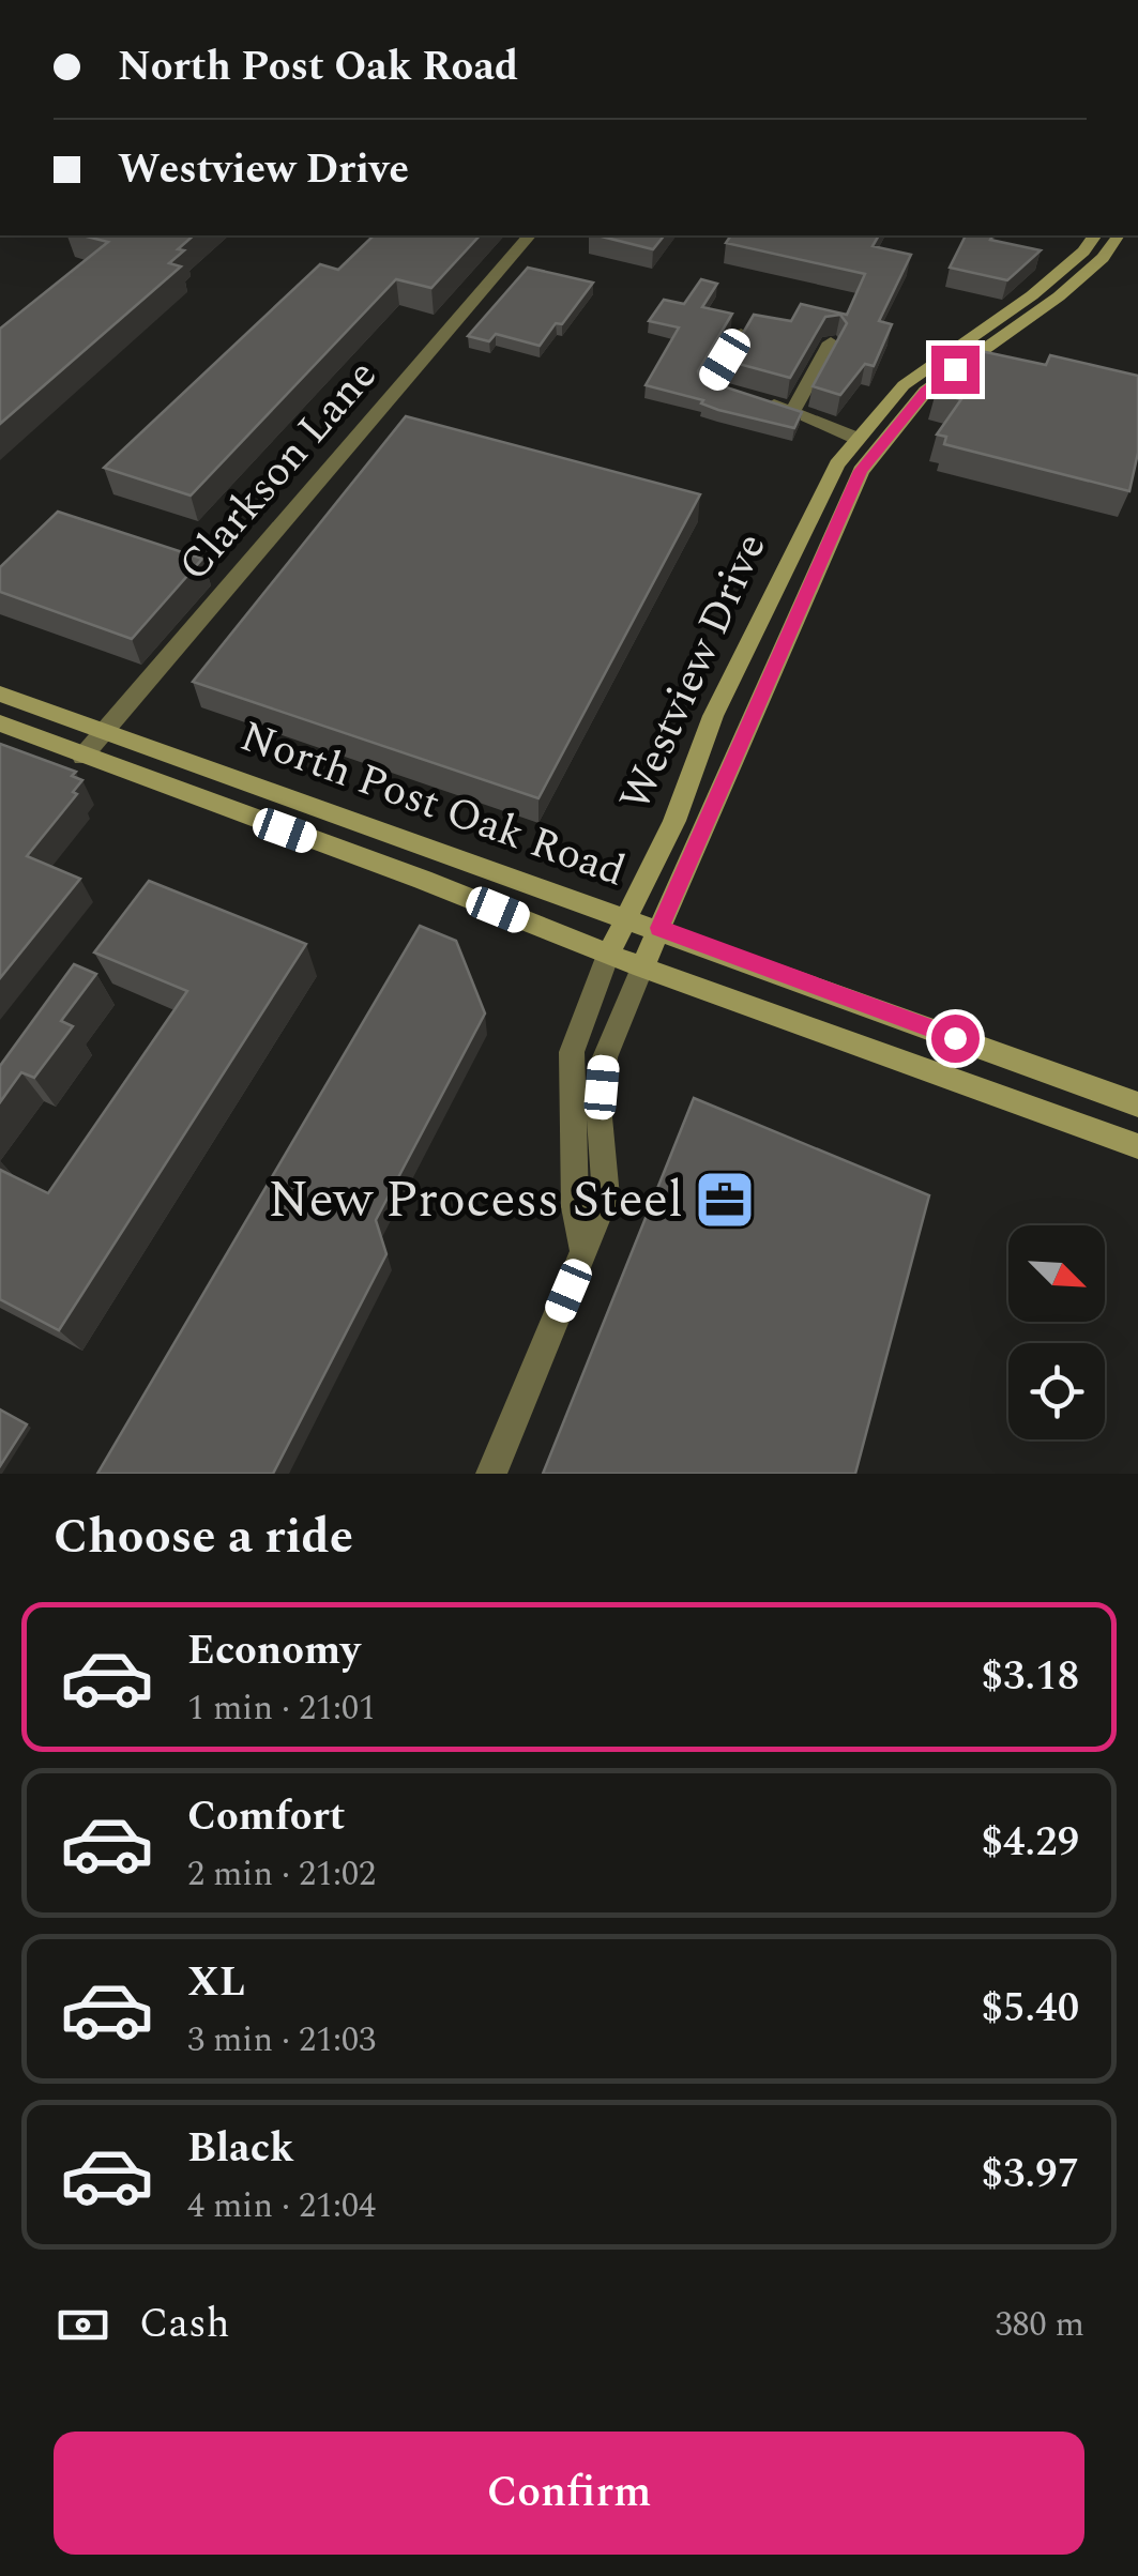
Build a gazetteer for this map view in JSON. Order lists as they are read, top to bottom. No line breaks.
{"streets":{"main road":["Westview Drive","North Post Oak Road"],"street":["Clarkson Lane"]},"crossings":[["Clarkson Lane","North Post Oak Road"],["Westview Drive","North Post Oak Road"]],"places":{"office":["New Process Steel"]},"north":"bottom right","page":{"banner":["North Post Oak Road","Westview Drive"],"heading":"Choose a ride","list":[{"name":"Economy","note":"1 min · 21:01","value":"$3.18"},{"name":"Comfort","note":"2 min · 21:02","value":"$4.29"},{"name":"XL","note":"3 min · 21:03","value":"$5.40"},{"name":"Black","note":"4 min · 21:04","value":"$3.97"}],"pay":["Cash","380 m"],"buttons":"Confirm"}}
